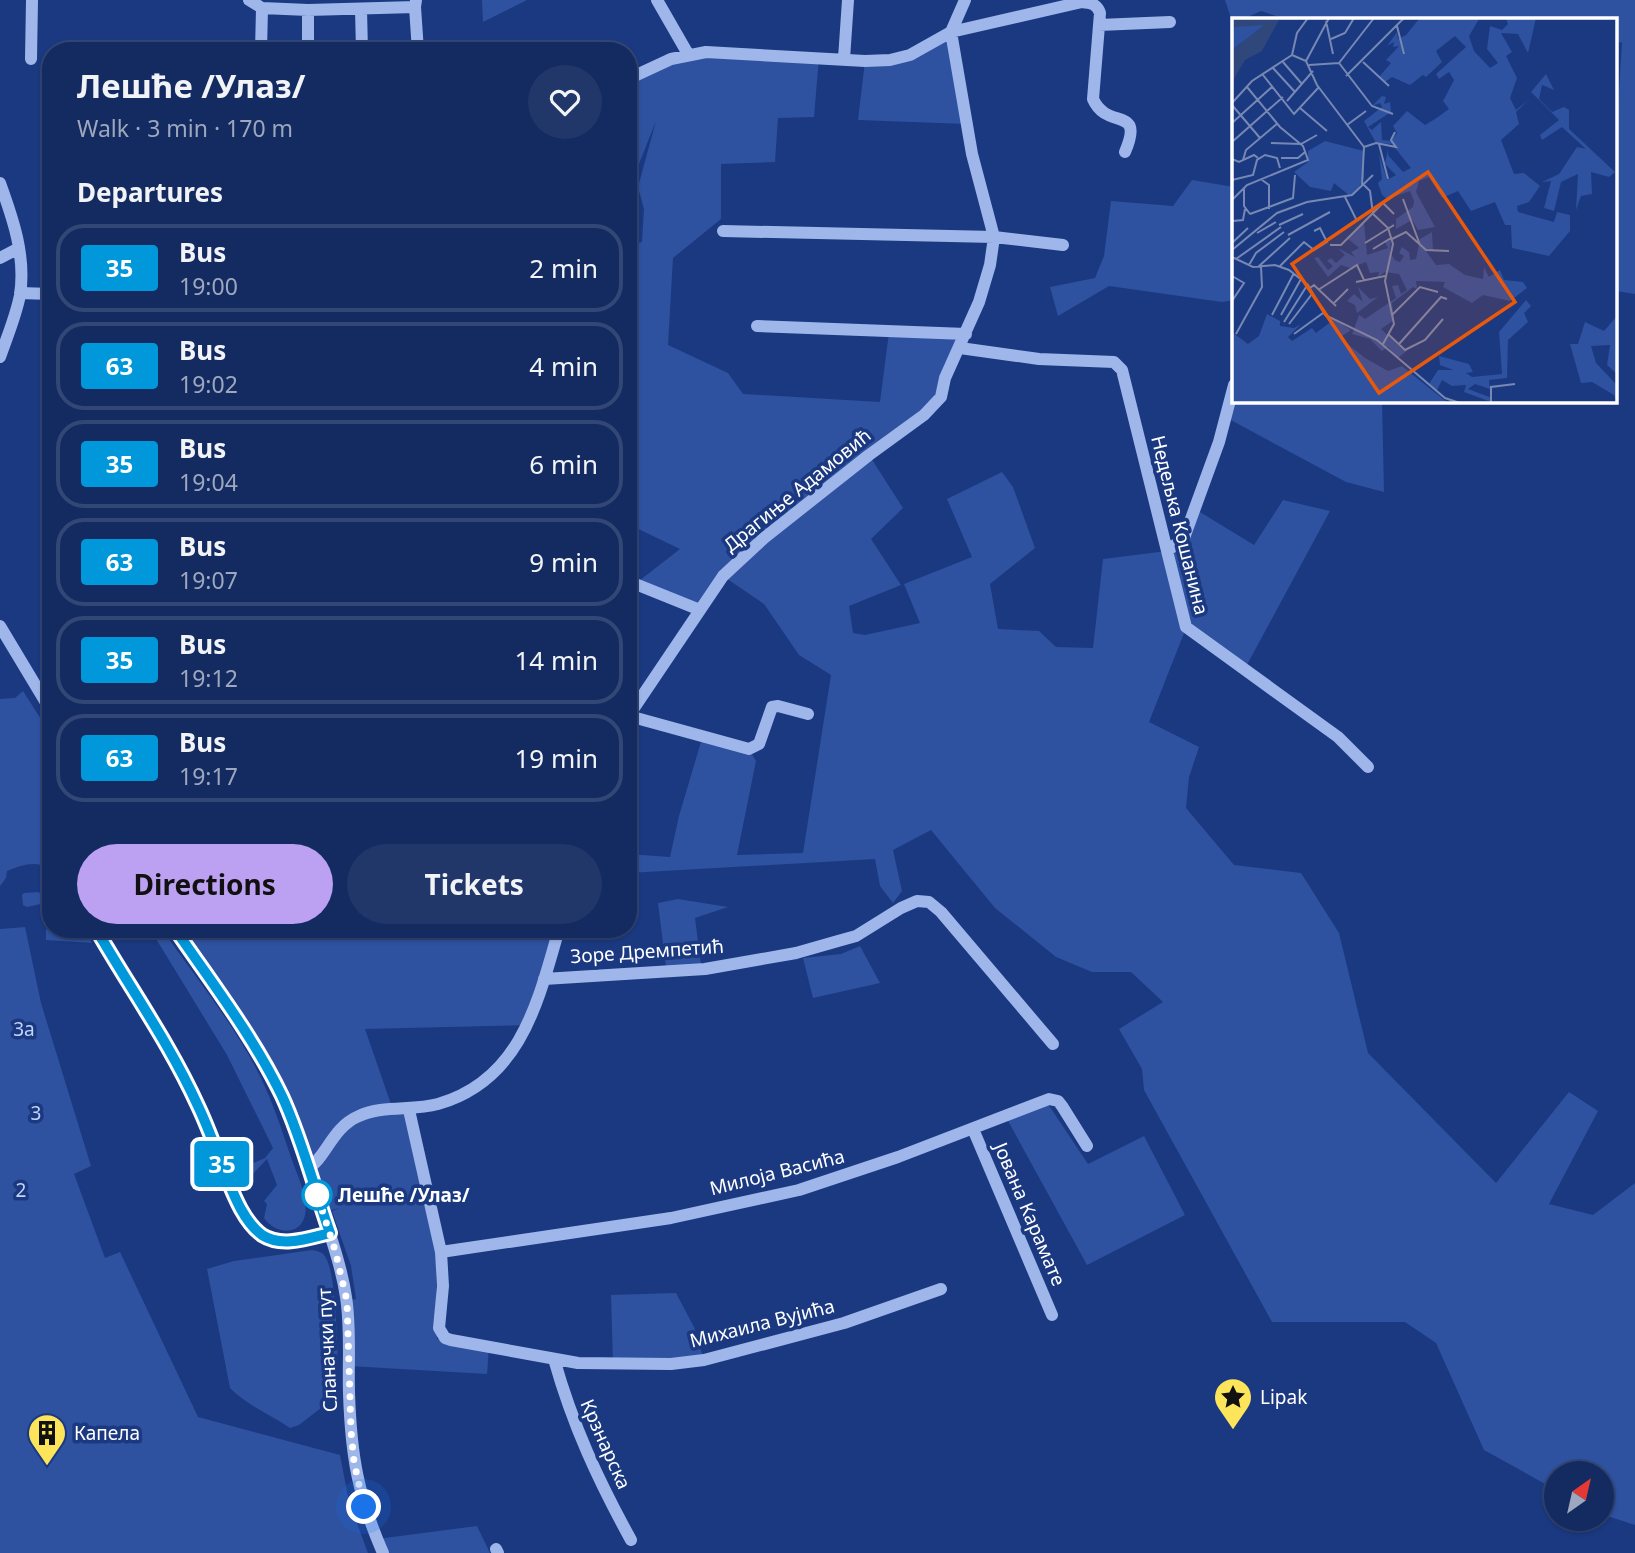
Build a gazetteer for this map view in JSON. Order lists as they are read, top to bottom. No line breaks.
{"streets":{"street":["Драгиње Адамовић","Недељка Кошанина","Зоре Дремпетић","Милоја Васића","Јована Карамате","Михаила Вујића","Сланачки пут","Крзнарска"]},"crossings":[["Драгиње Адамовић","Недељка Кошанина"],["Милоја Васића","Јована Карамате"],["Милоја Васића","Михаила Вујића"],["Михаила Вујића","Крзнарска"]],"parks":["3a","3","2"],"places":{"other":["Лешће /Улаз/"],"place":["Lipak"],"building":["Капела"]},"lines":["bus line 35"],"north":"top right","page":{"on_map":"35","heading":[["Лешће /Улаз/","Walk · 3 min · 170 m"],"Departures"],"list":[{"mark":"35","name":"Bus","note":"19:00","value":"2 min"},{"mark":"63","name":"Bus","note":"19:02","value":"4 min"},{"mark":"35","name":"Bus","note":"19:04","value":"6 min"},{"mark":"63","name":"Bus","note":"19:07","value":"9 min"},{"mark":"35","name":"Bus","note":"19:12","value":"14 min"},{"mark":"63","name":"Bus","note":"19:17","value":"19 min"}],"buttons":["Directions","Tickets"]}}
